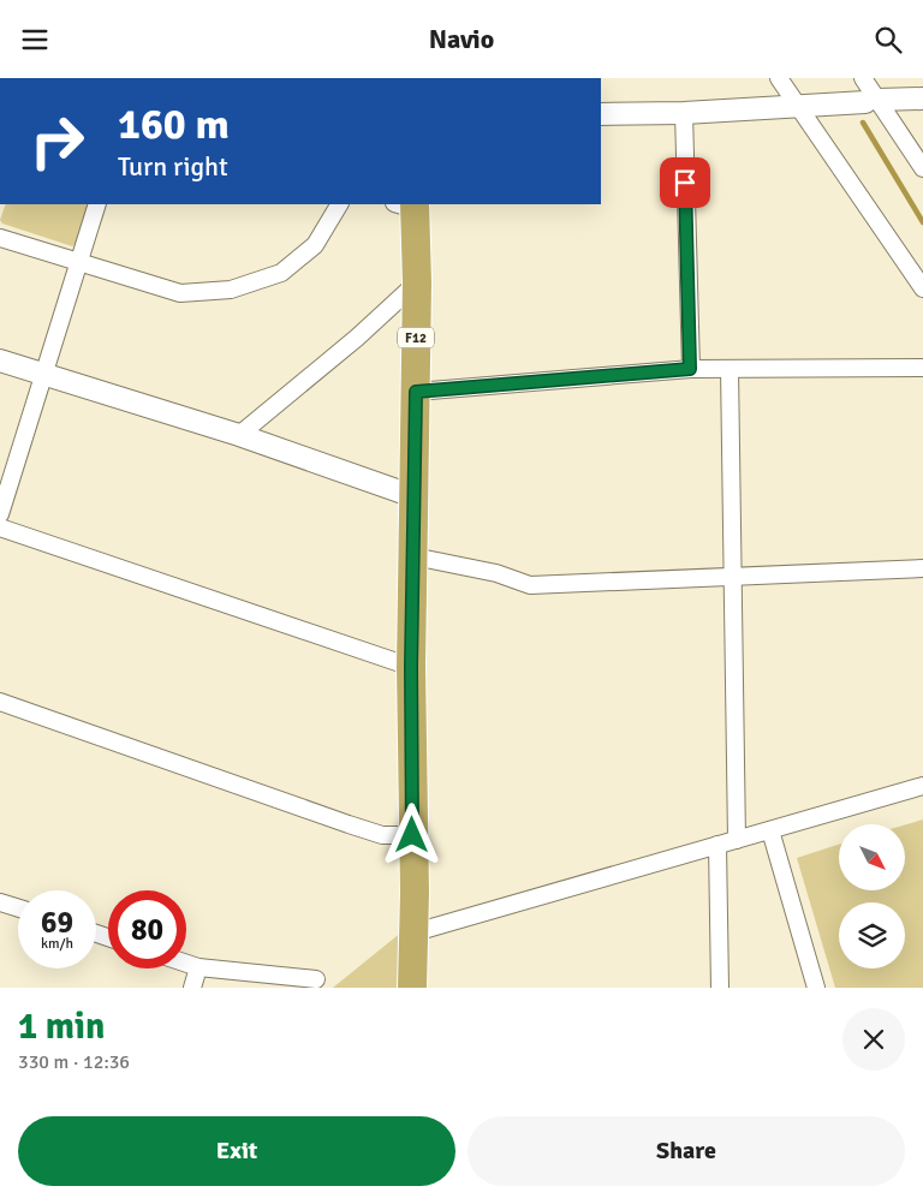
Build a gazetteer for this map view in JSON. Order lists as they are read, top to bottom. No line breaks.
{"streets":{"highway":["F12"]},"north":"bottom right","page":{"header":"Navio","turn":["160 m","Turn right"],"speed":"69 km/h","limit":"80","heading":["1 min","330 m · 12:36"],"buttons":["Exit","Share"]}}
